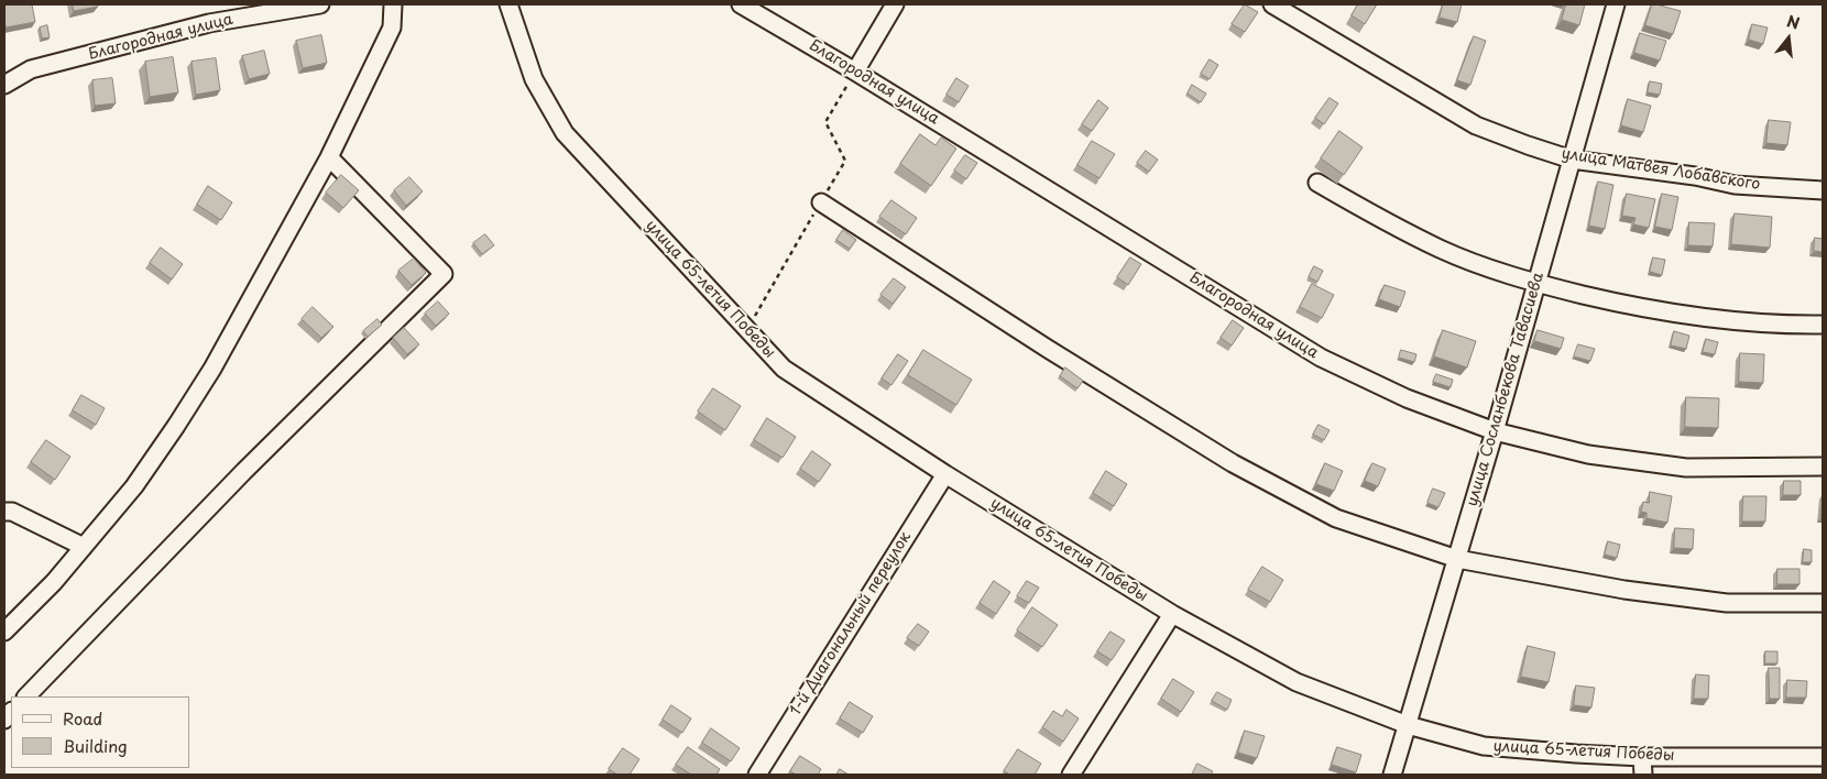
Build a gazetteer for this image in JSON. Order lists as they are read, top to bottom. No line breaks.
{"streets":{"street":["Благородная улица","улица Матвея Лобавского","улица 65-летия Победы","улица Сосланбекова Тавасиева","1-й Диагональный переулок"]},"crossings":[["Благородная улица","улица Сосланбекова Тавасиева"],["улица Матвея Лобавского","улица Сосланбекова Тавасиева"],["улица 65-летия Победы","улица Сосланбекова Тавасиева"],["улица 65-летия Победы","1-й Диагональный переулок"]],"legend":["Road","Building"],"north":"top"}
